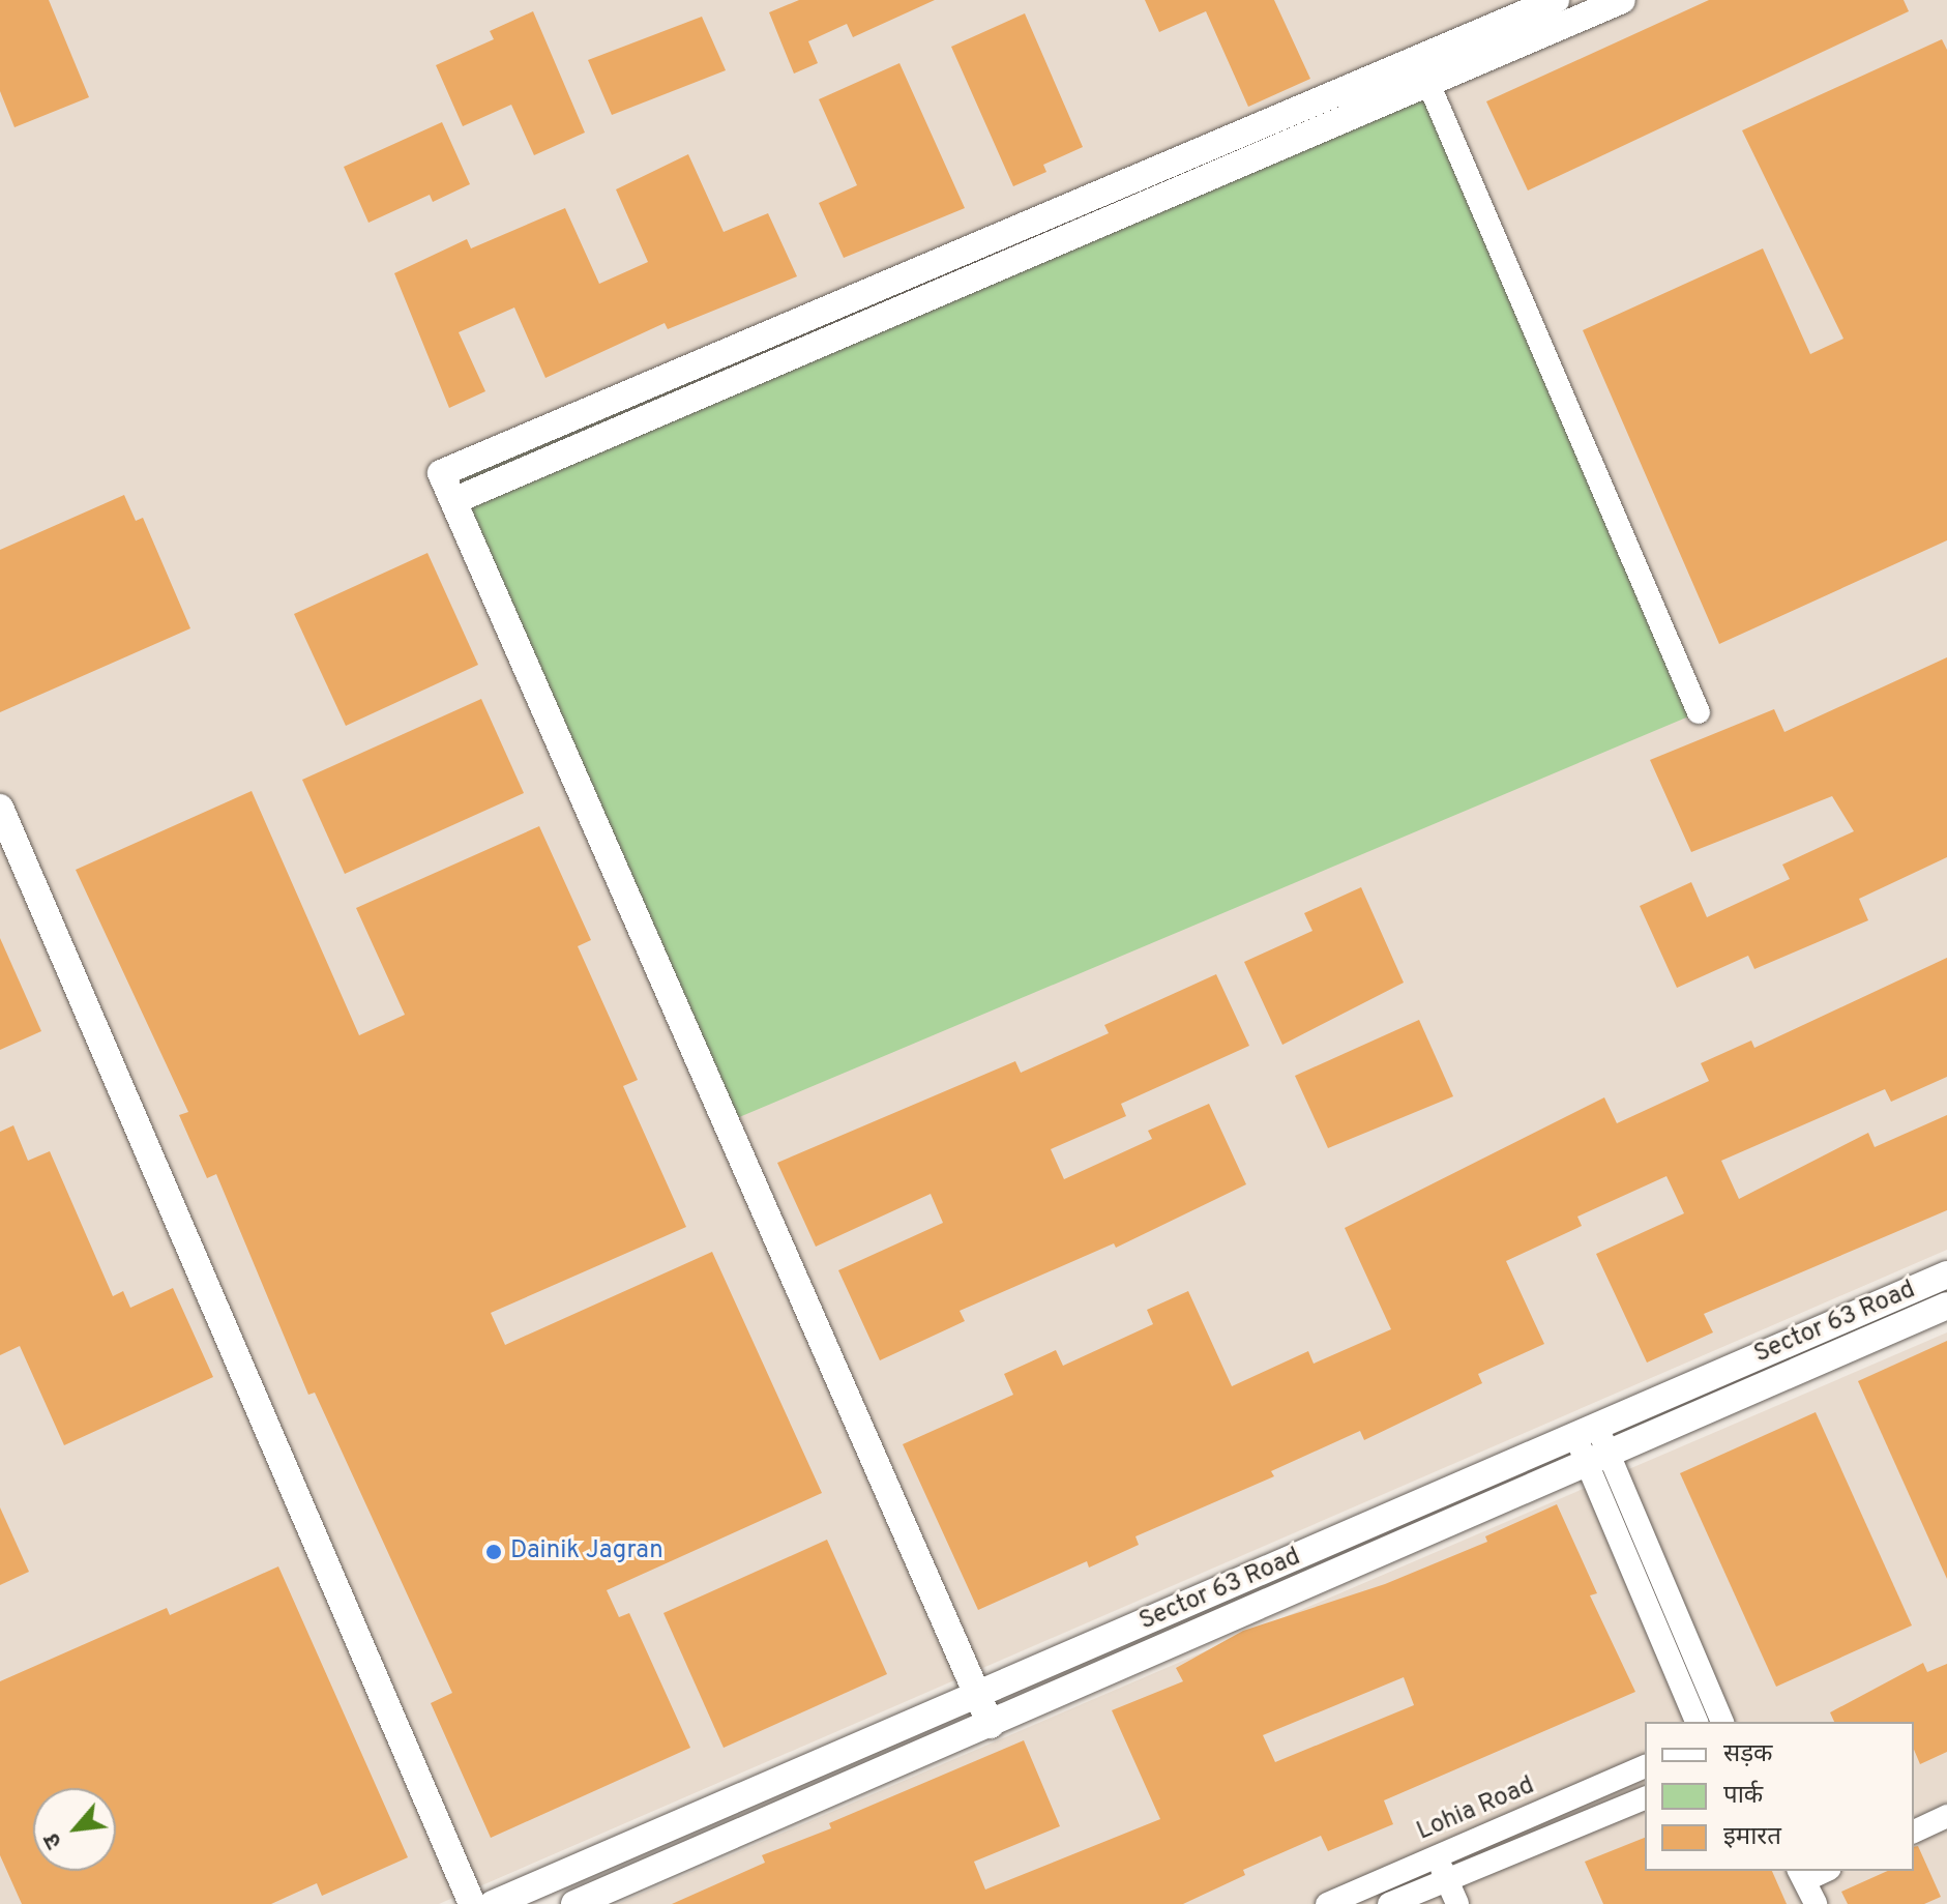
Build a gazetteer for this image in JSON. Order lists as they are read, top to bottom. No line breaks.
{"streets":{"street":["Sector 63 Road","Lohia Road"]},"places":["Dainik Jagran"],"legend":["सड़क","पार्क","इमारत"],"north":"bottom left"}
